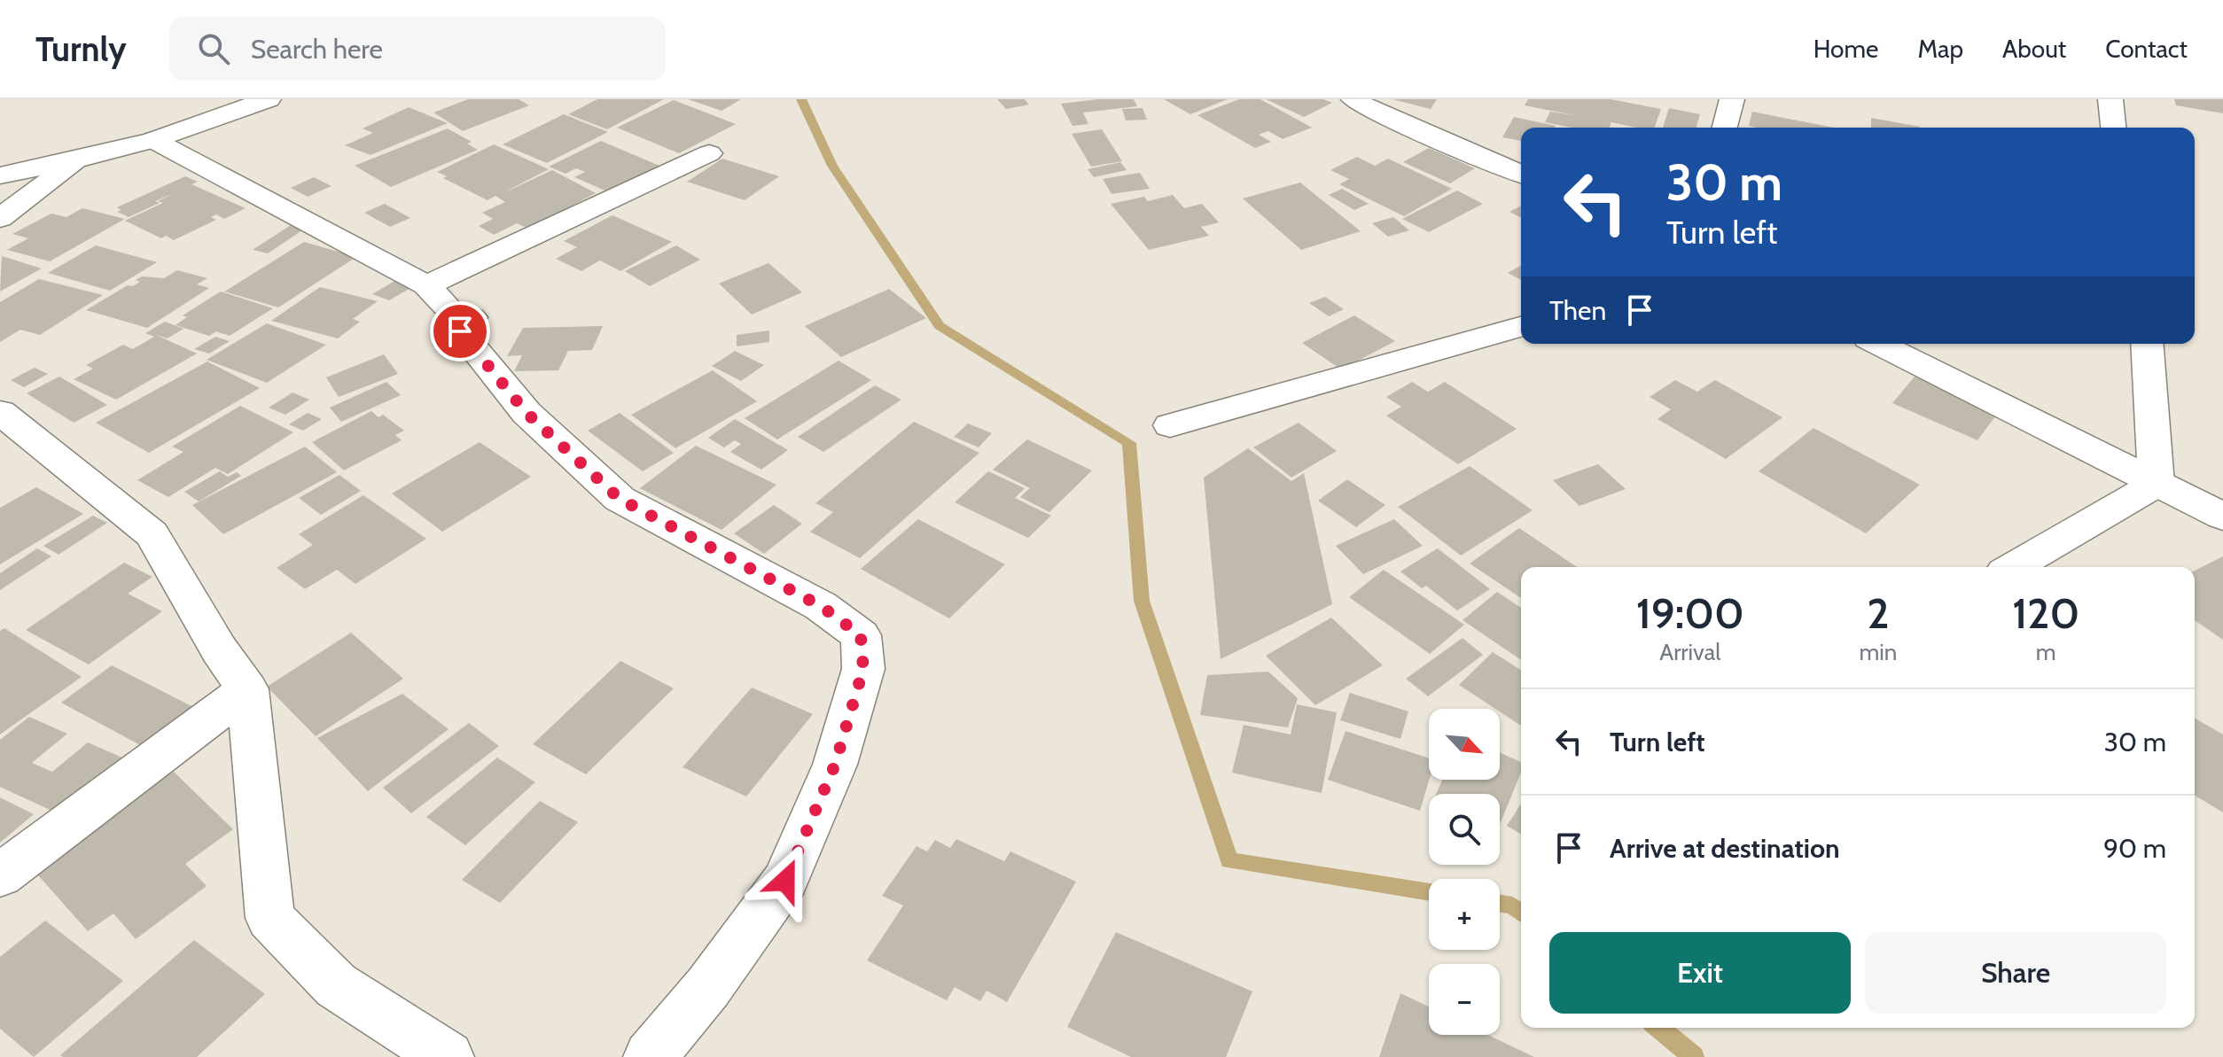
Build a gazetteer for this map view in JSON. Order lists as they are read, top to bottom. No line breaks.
{"north":"bottom right","page":{"header":"Turnly","search":"Search here","nav":["Home","Map","About","Contact"],"turn":["30 m","Turn left"],"then":"Then","eta":["19:00","Arrival","2","min","120","m"],"list":[{"name":"Turn left","value":"30 m"},{"name":"Arrive at destination","value":"90 m"}],"map_buttons":["+","−"],"buttons":["Exit","Share"]}}
